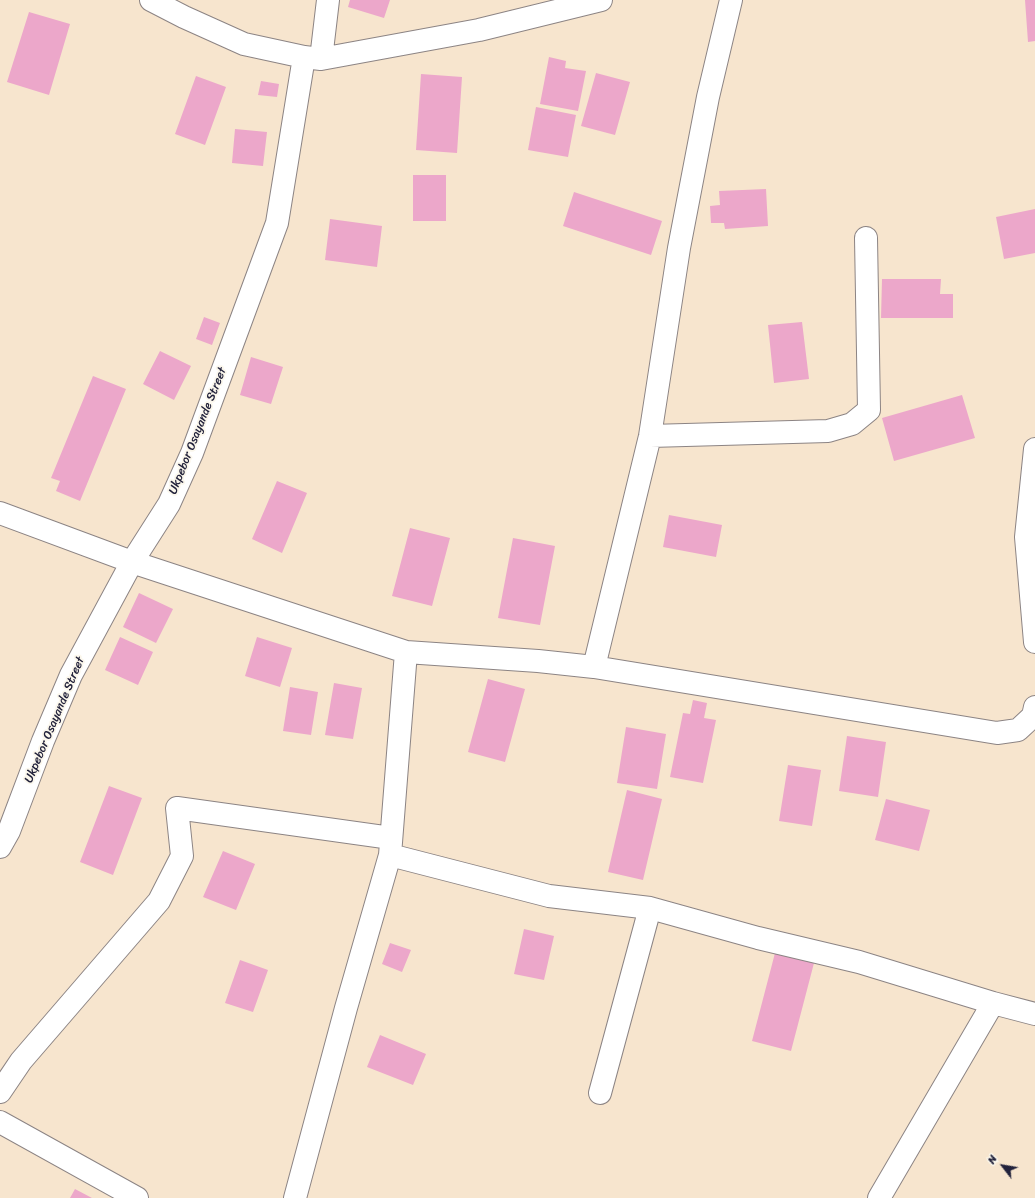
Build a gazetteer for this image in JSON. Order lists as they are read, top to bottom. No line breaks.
{"streets":{"street":["Ukpebor Osayande Street"]},"north":"top left"}
